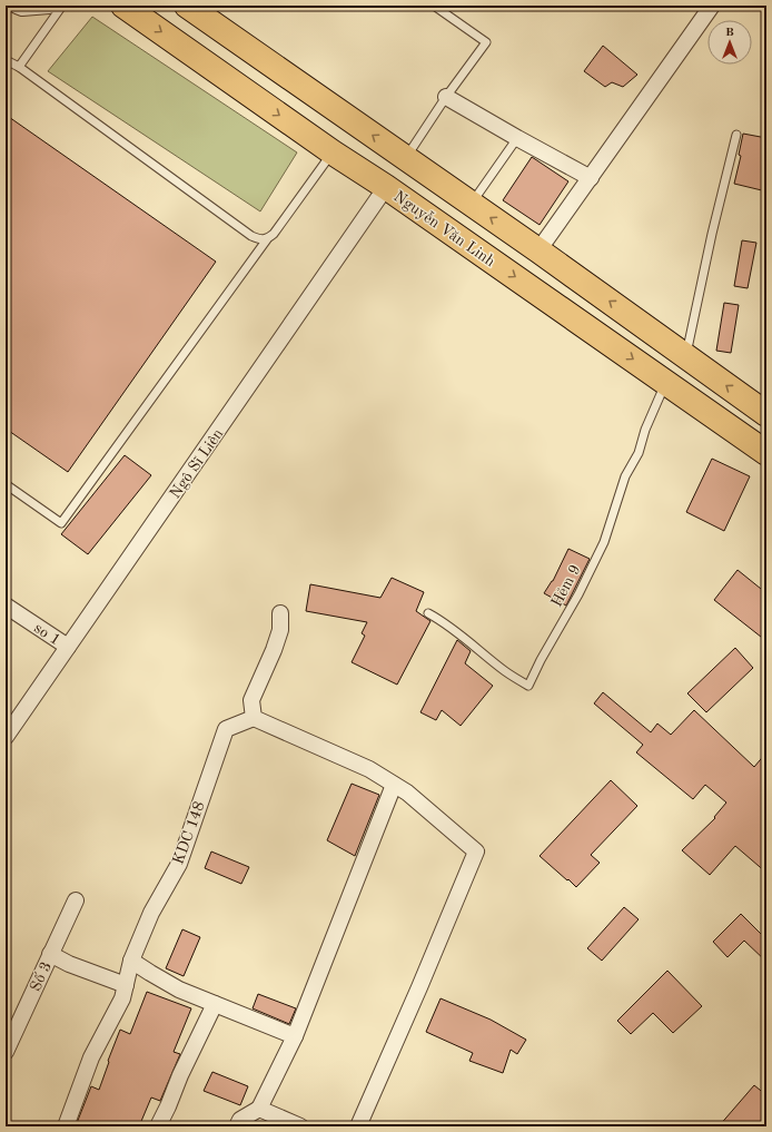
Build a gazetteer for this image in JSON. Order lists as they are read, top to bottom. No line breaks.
{"streets":{"highway":["Nguyễn Văn Linh"],"street":["Ngô Sĩ Liên","so 1","KDC 148","Số 3"],"lane":["Hẻm 9"]},"crossings":[["Nguyễn Văn Linh","Ngô Sĩ Liên"],["Nguyễn Văn Linh","Hẻm 9"],["Ngô Sĩ Liên","so 1"]],"north":"top"}
